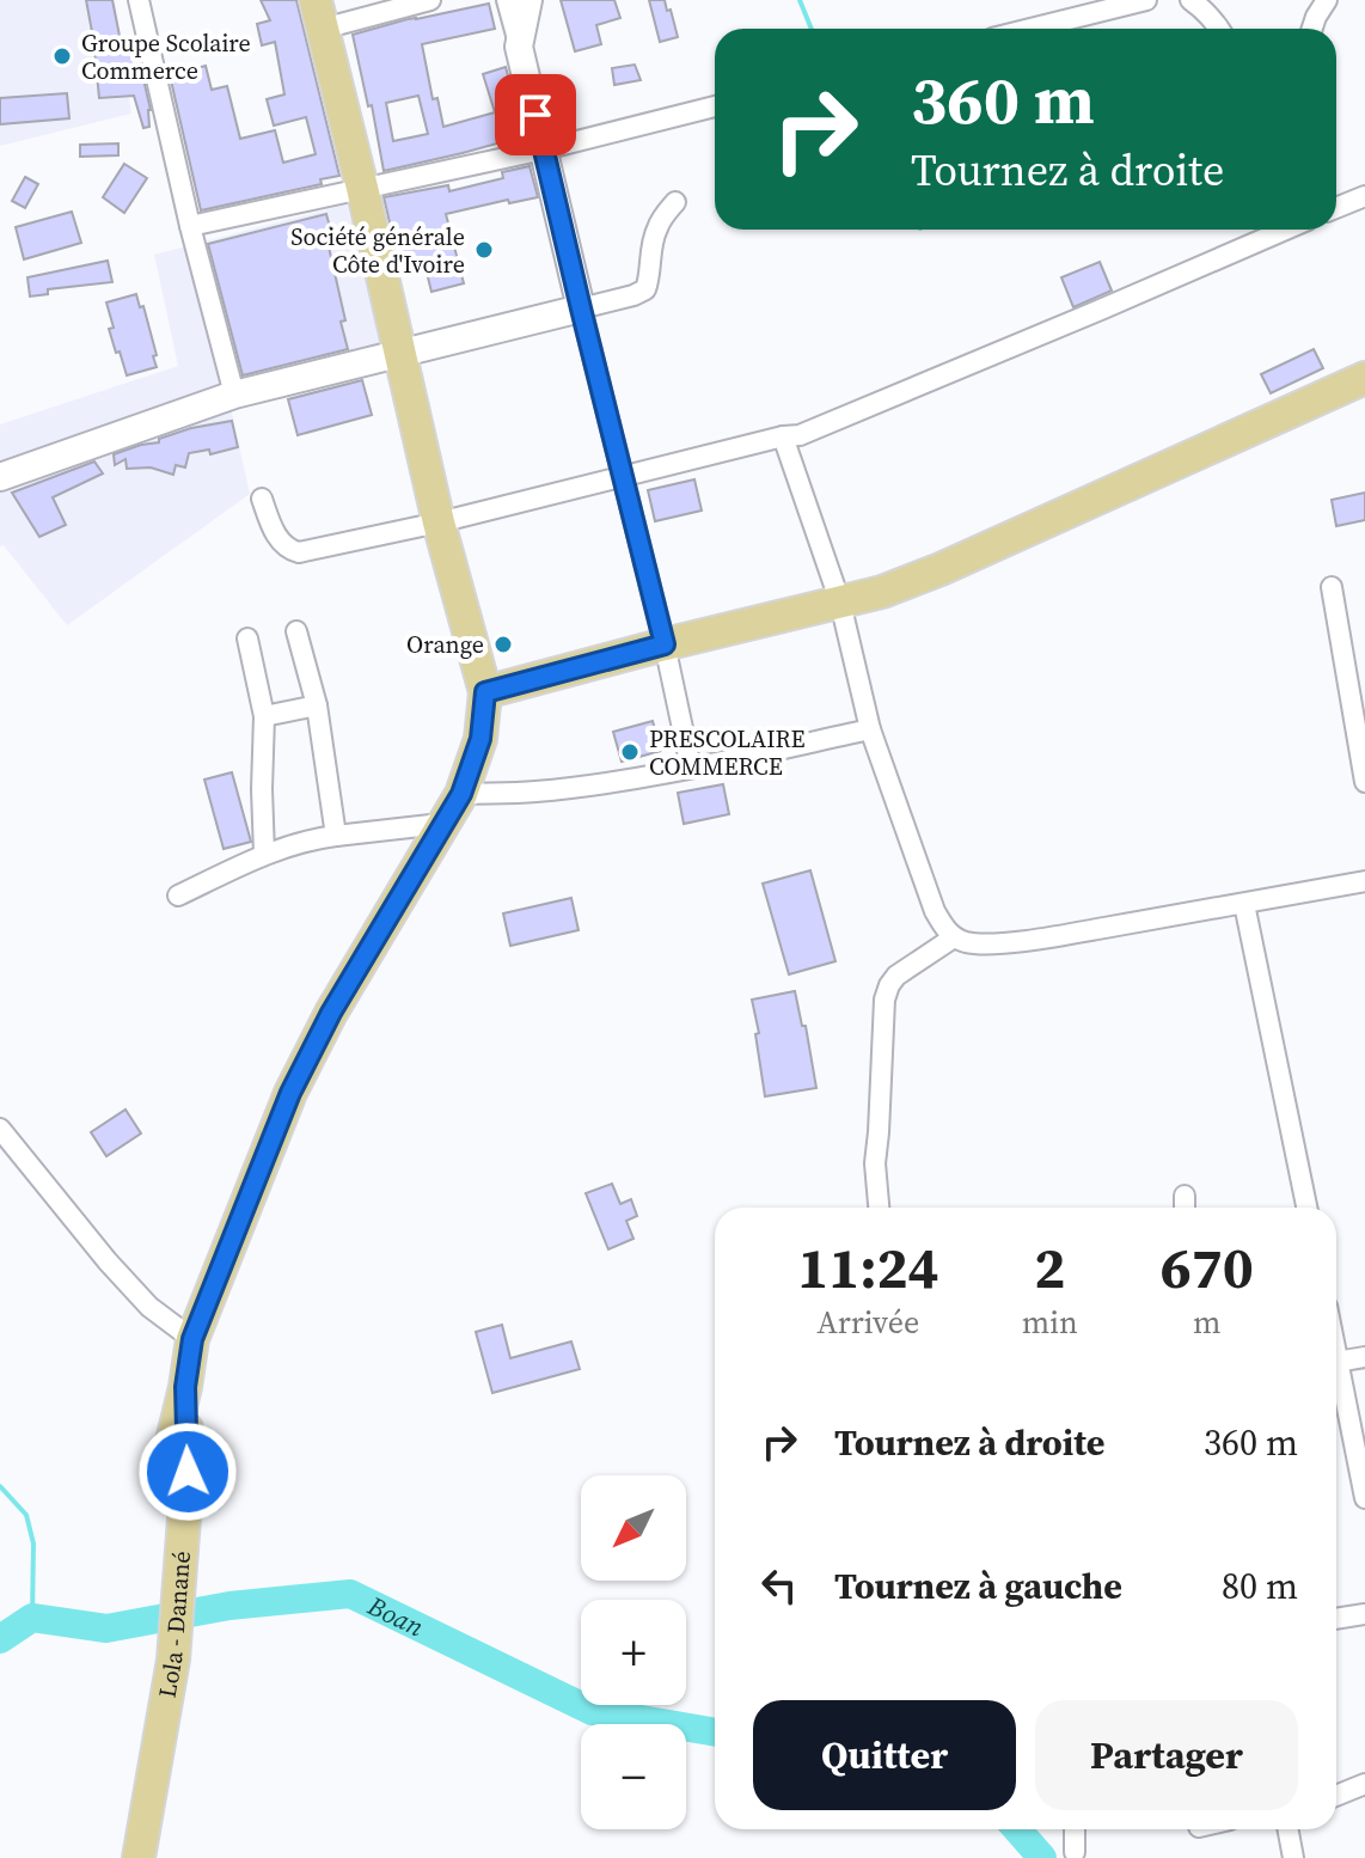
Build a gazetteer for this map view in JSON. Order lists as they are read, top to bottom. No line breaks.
{"streets":{"main road":["Lola - Danané"]},"water":["Boan"],"places":["Groupe Scolaire Commerce","Société générale Côte d'Ivoire","Orange","PRESCOLAIRE COMMERCE"],"north":"bottom left","page":{"turn":["360 m","Tournez à droite"],"eta":["11:24","Arrivée","2","min","670","m"],"list":[{"name":"Tournez à droite","value":"360 m"},{"name":"Tournez à gauche","value":"80 m"}],"map_buttons":["+","−"],"buttons":["Quitter","Partager"]}}
